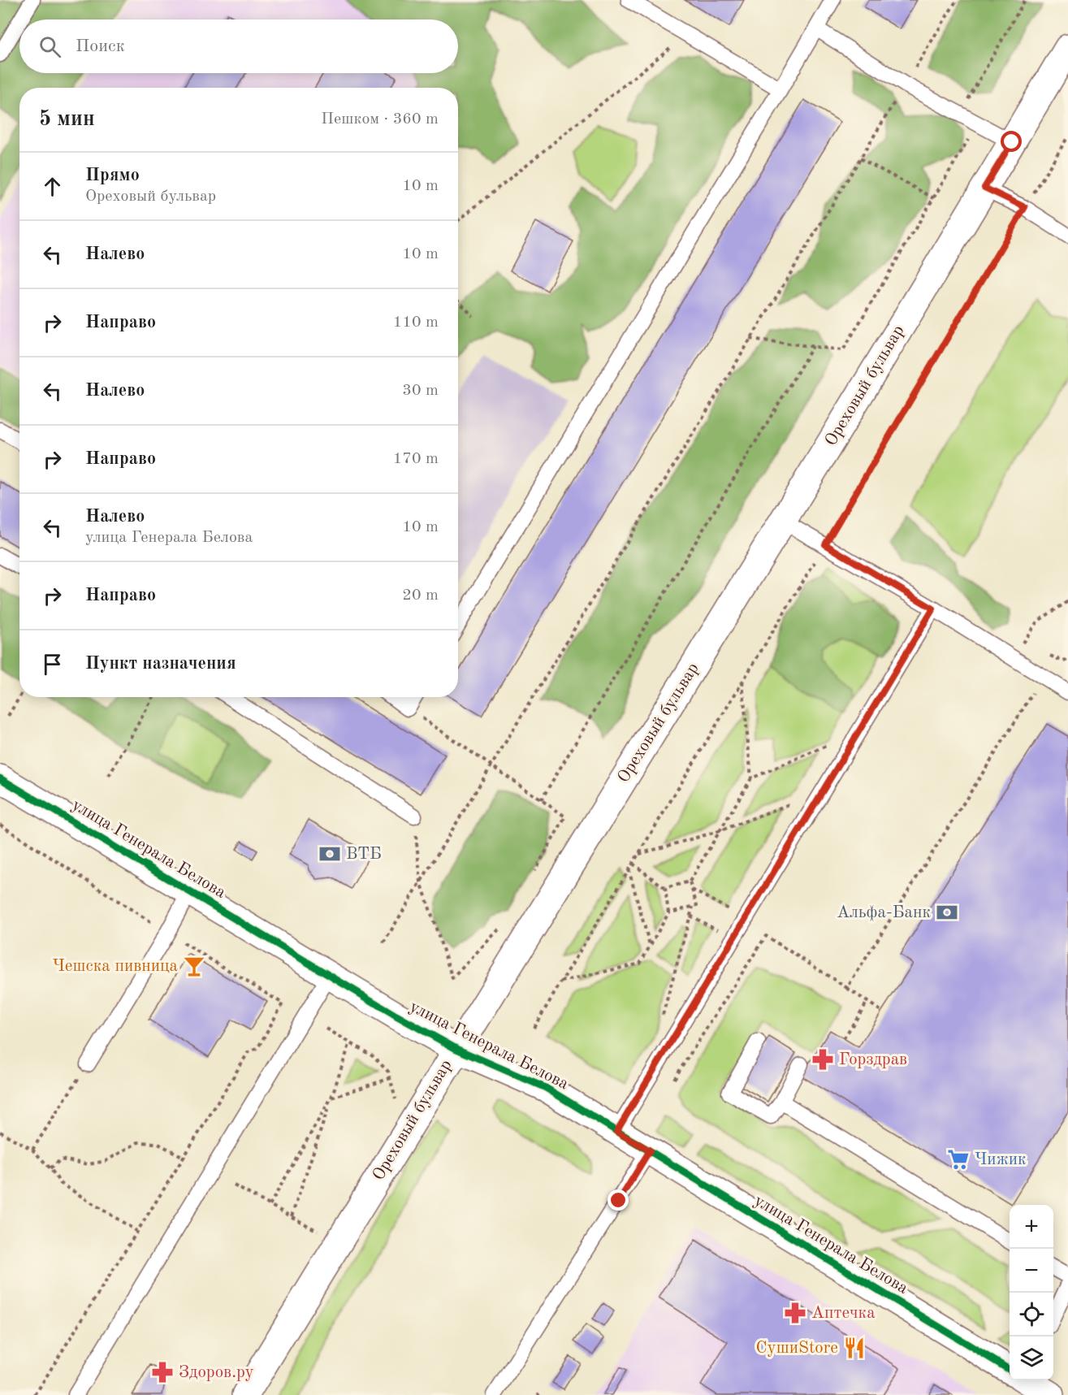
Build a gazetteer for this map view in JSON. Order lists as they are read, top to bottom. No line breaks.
{"streets":{"main road":["Ореховый бульвар","улица Генерала Белова"]},"crossings":[["Ореховый бульвар","улица Генерала Белова"]],"places":{"bank":["ВТБ","Альфа-Банк"],"bar":["Чешска пивница"],"pharmacy":["Горздрав","Аптечка","Здоров.ру"],"supermarket":["Чижик"],"restaurant":["СушиStore"]},"page":{"search":"Поиск","heading":["5 мин","Пешком · 360 m"],"list":[["Прямо","Ореховый бульвар","10 m"],["Налево","10 m"],["Направо","110 m"],["Налево","30 m"],["Направо","170 m"],["Налево","улица Генерала Белова","10 m"],["Направо","20 m"],"Пункт назначения"],"map_buttons":["+","−"]}}
